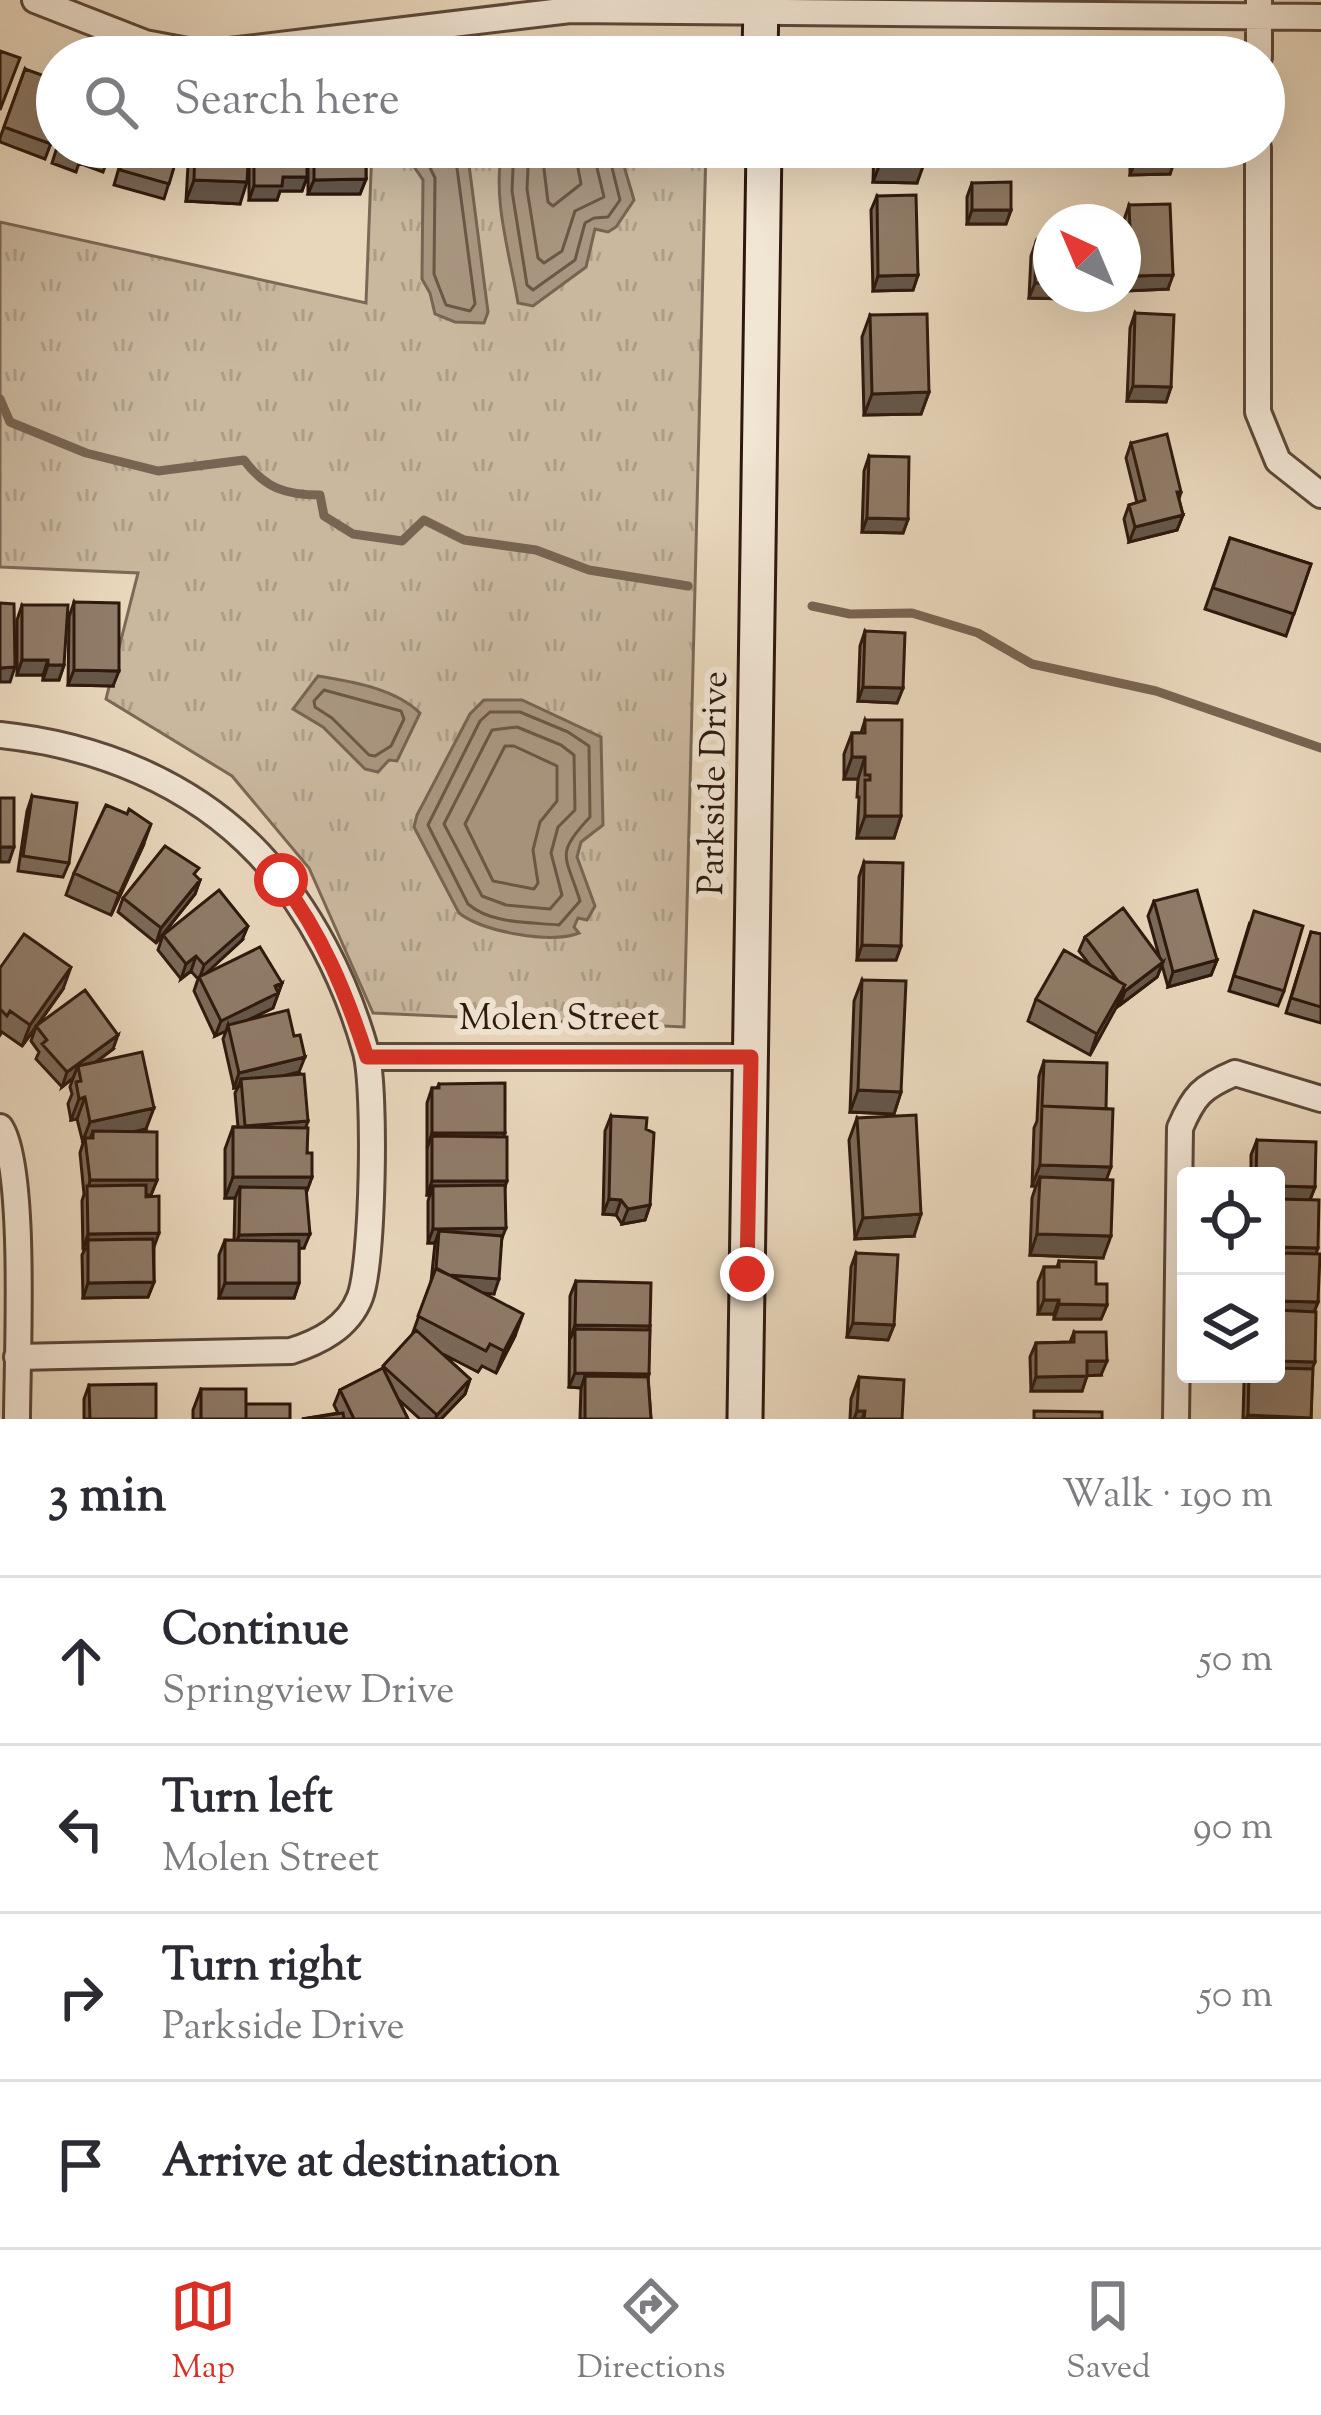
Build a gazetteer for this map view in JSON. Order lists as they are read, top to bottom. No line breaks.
{"streets":{"main road":["Parkside Drive"],"street":["Molen Street"]},"crossings":[["Parkside Drive","Molen Street"]],"north":"top left","page":{"search":"Search here","heading":["3 min","Walk · 190 m"],"list":[["Continue","Springview Drive","50 m"],["Turn left","Molen Street","90 m"],["Turn right","Parkside Drive","50 m"],"Arrive at destination"],"nav":["Map","Directions","Saved"]}}
